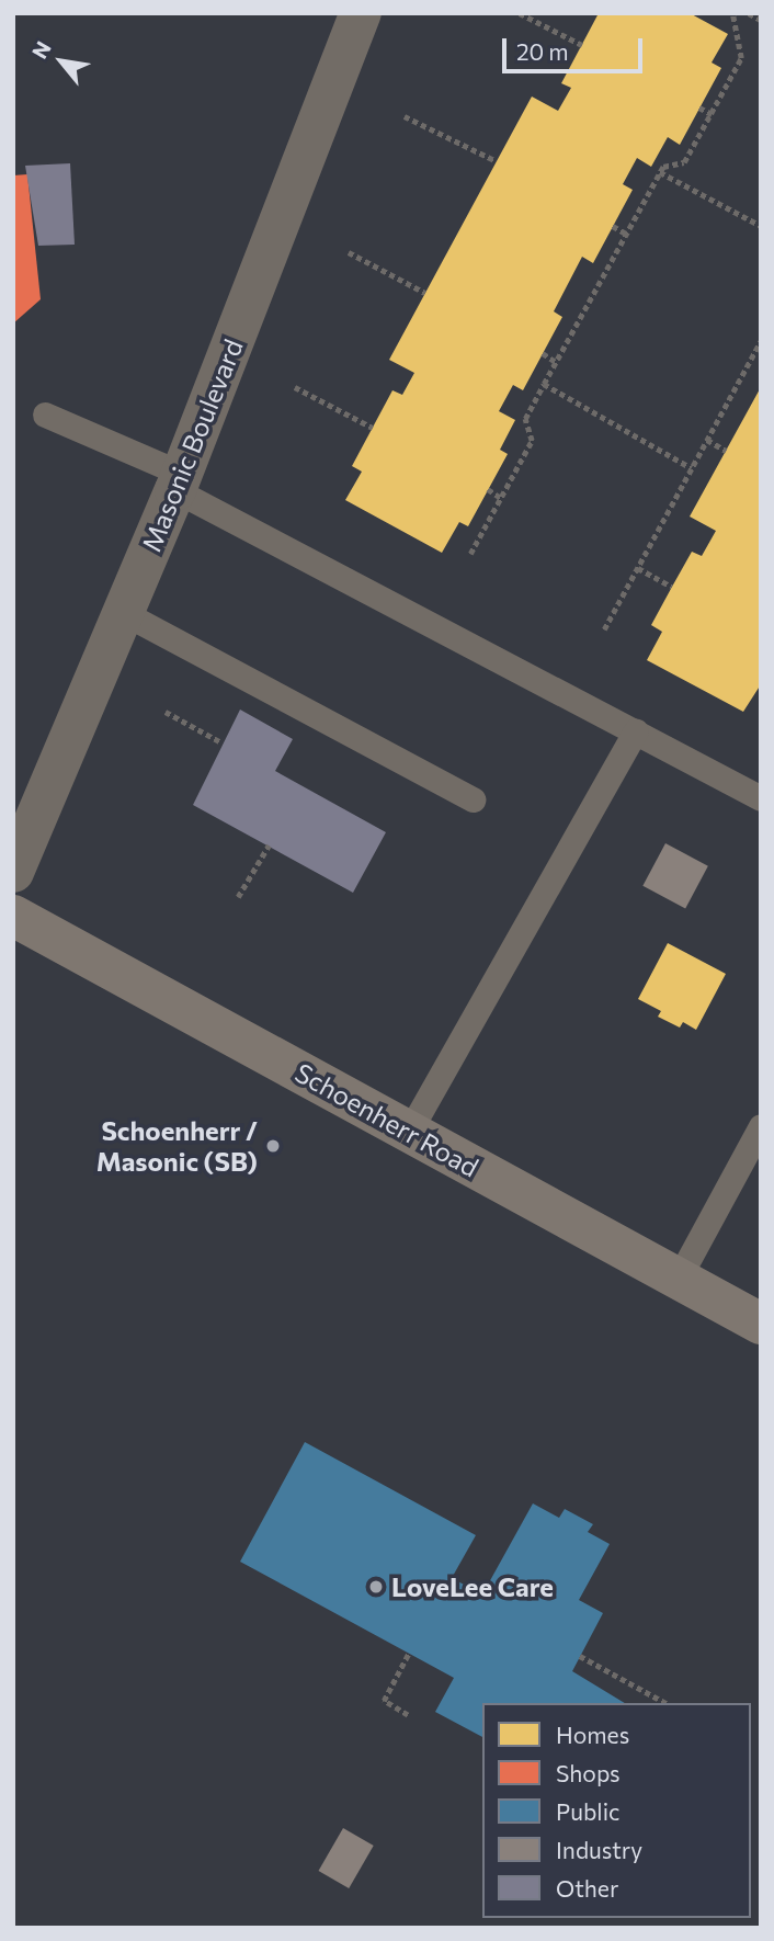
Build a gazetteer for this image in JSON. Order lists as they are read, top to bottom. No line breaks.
{"streets":{"main road":["Schoenherr Road"],"street":["Masonic Boulevard"]},"places":["Schoenherr / Masonic (SB)","LoveLee Care"],"legend":["Homes","Shops","Public","Industry","Other"],"scale_bar":"20 m","north":"top left"}
